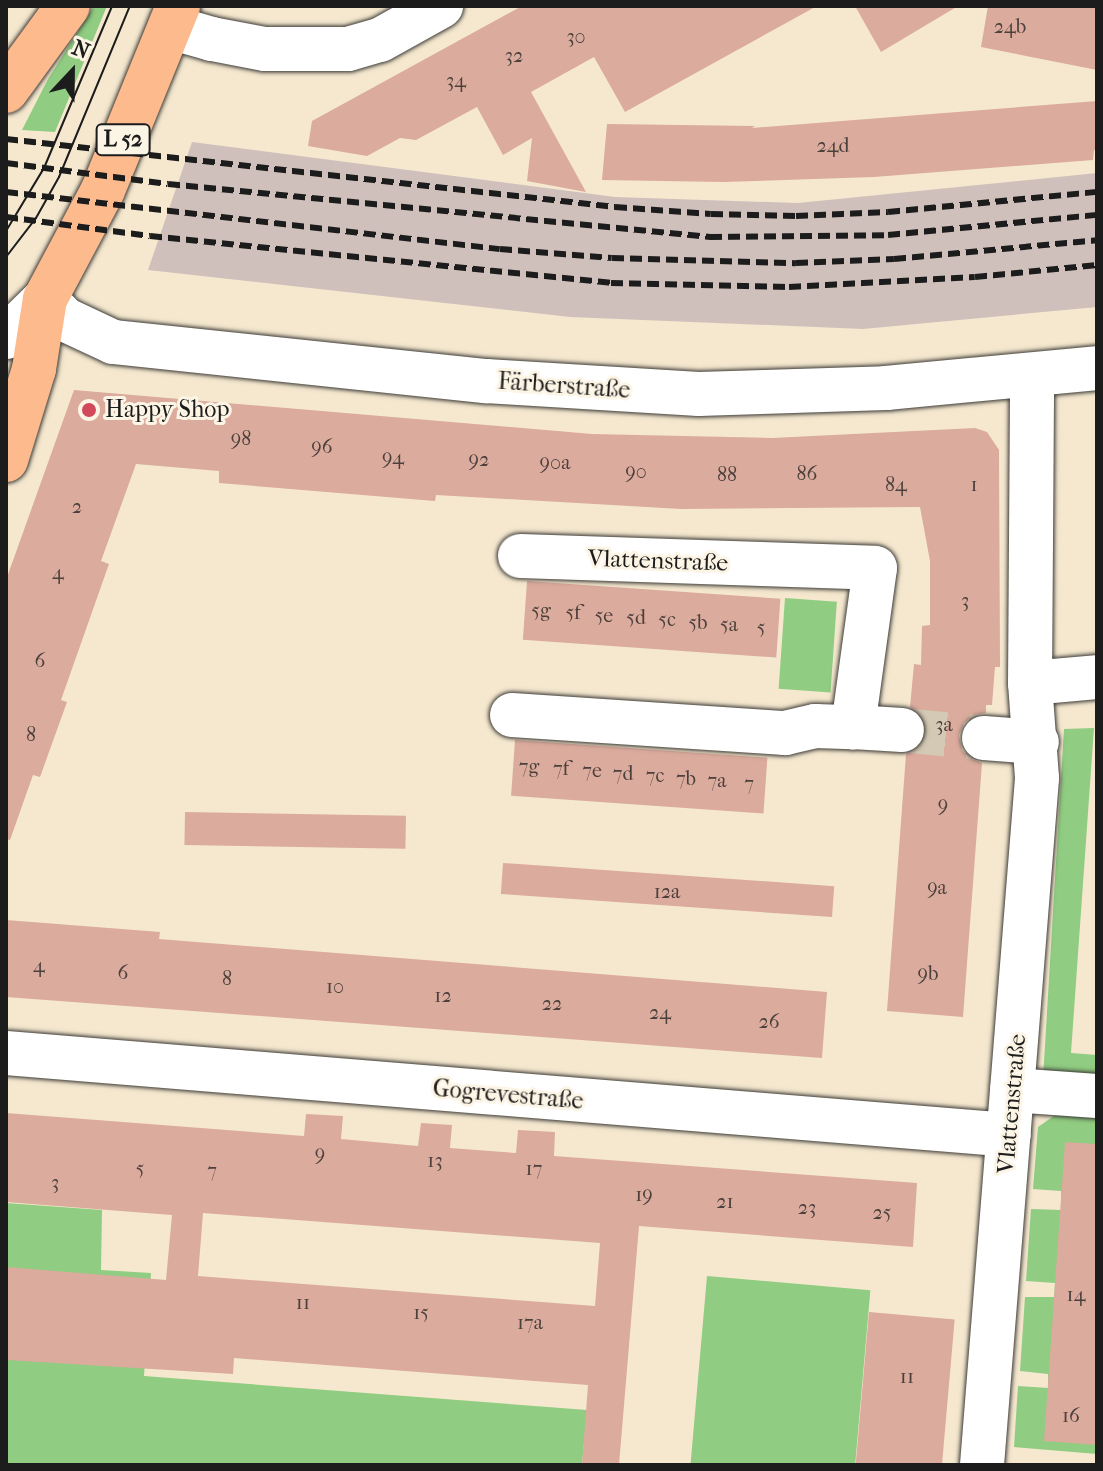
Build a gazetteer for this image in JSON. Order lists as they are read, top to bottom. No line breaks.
{"streets":{"main road":["L 52"],"street":["Färberstraße","Vlattenstraße","Gogrevestraße"]},"crossings":[["L 52","Färberstraße"],["Färberstraße","Vlattenstraße"],["Vlattenstraße","Gogrevestraße"]],"places":["Happy Shop"],"house_numbers":["24b","30","32","34","24d","98","96","94","92","90a","90","86","88","84","1","2","4","3","5g","5f","5e","5d","5c","5b","5a","5","6","3a","8","7g","7f","7e","7d","7c","7b","7a","7","9","9a","12a","4","6","9b","8","10","12","22","24","26","9","13","5","17","7","3","19","21","23","25","14","11","15","17a","11","16"],"north":"top"}
